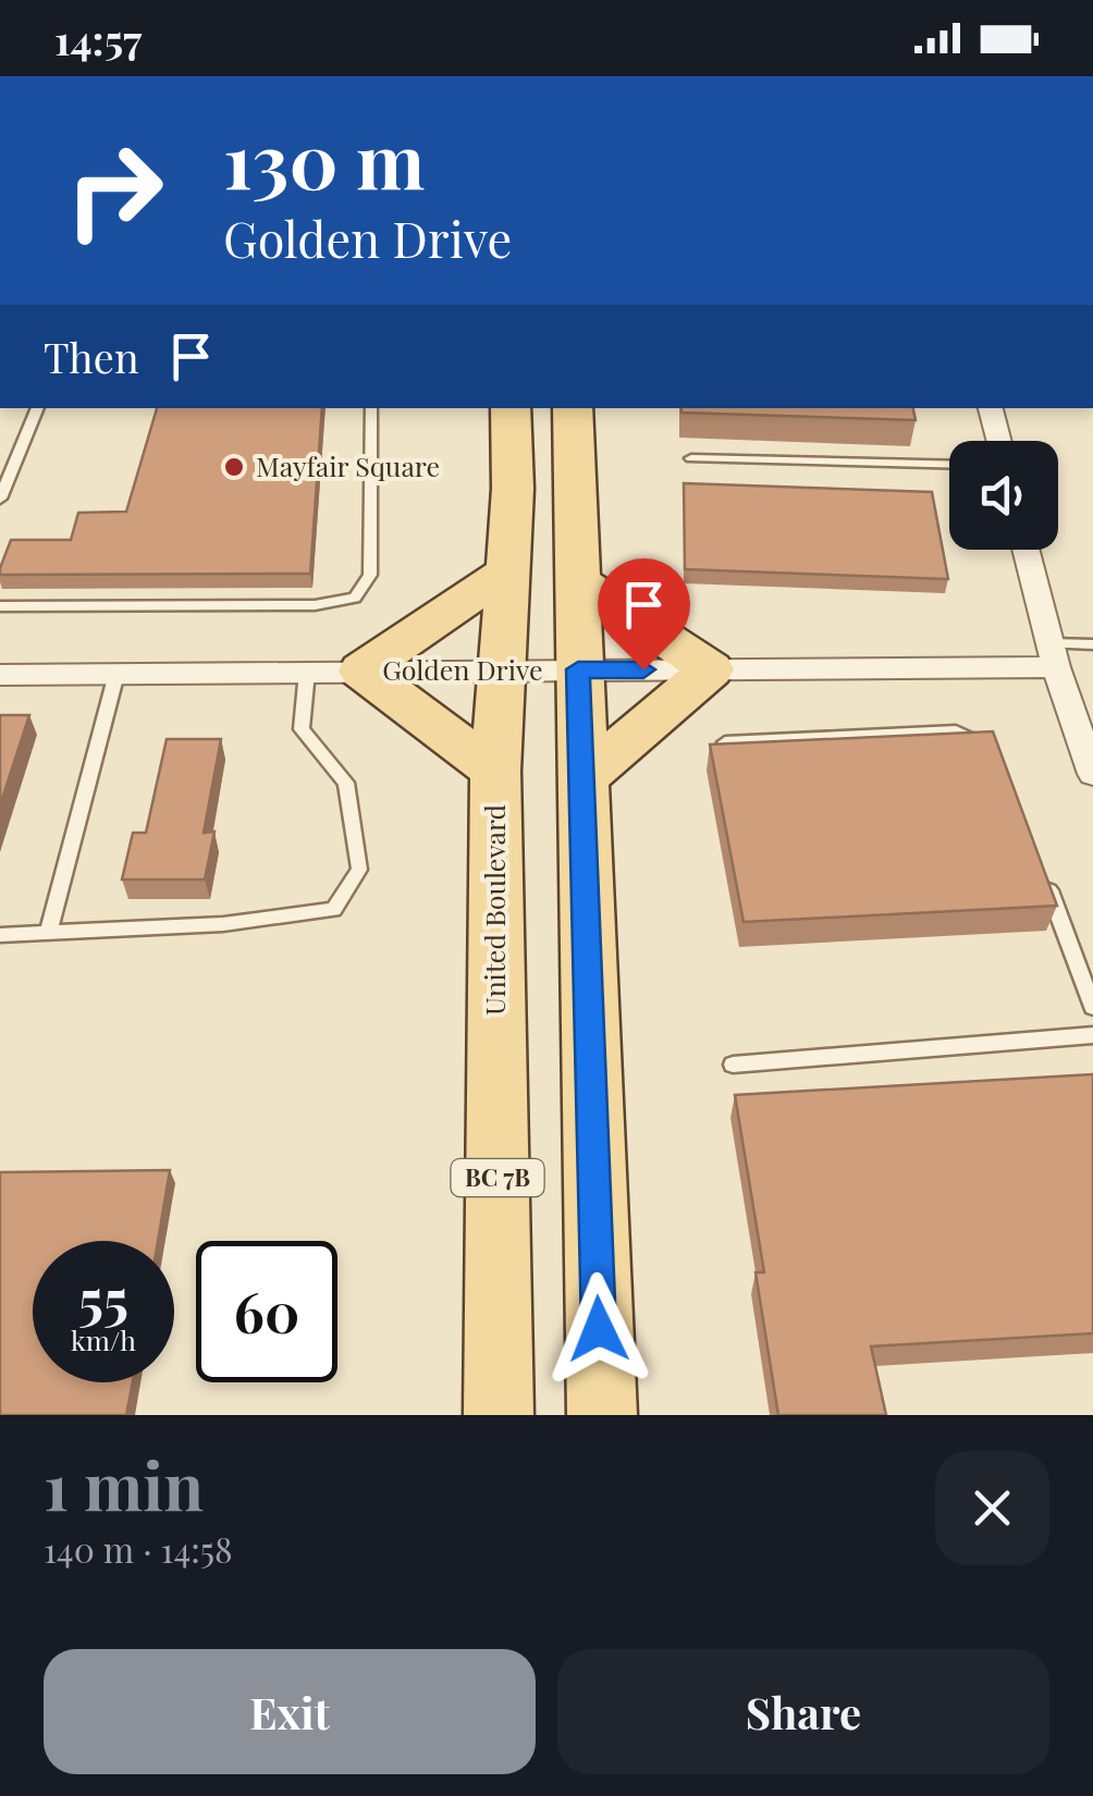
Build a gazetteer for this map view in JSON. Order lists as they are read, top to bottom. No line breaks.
{"streets":{"main road":["United Boulevard","BC 7B"],"street":["Golden Drive"]},"crossings":[["Golden Drive","United Boulevard"]],"places":["Mayfair Square"],"page":{"status":"14:57","turn":["130 m","Golden Drive"],"then":"Then","speed":"55 km/h","limit":"60","heading":["1 min","140 m · 14:58"],"buttons":["Exit","Share"]}}
